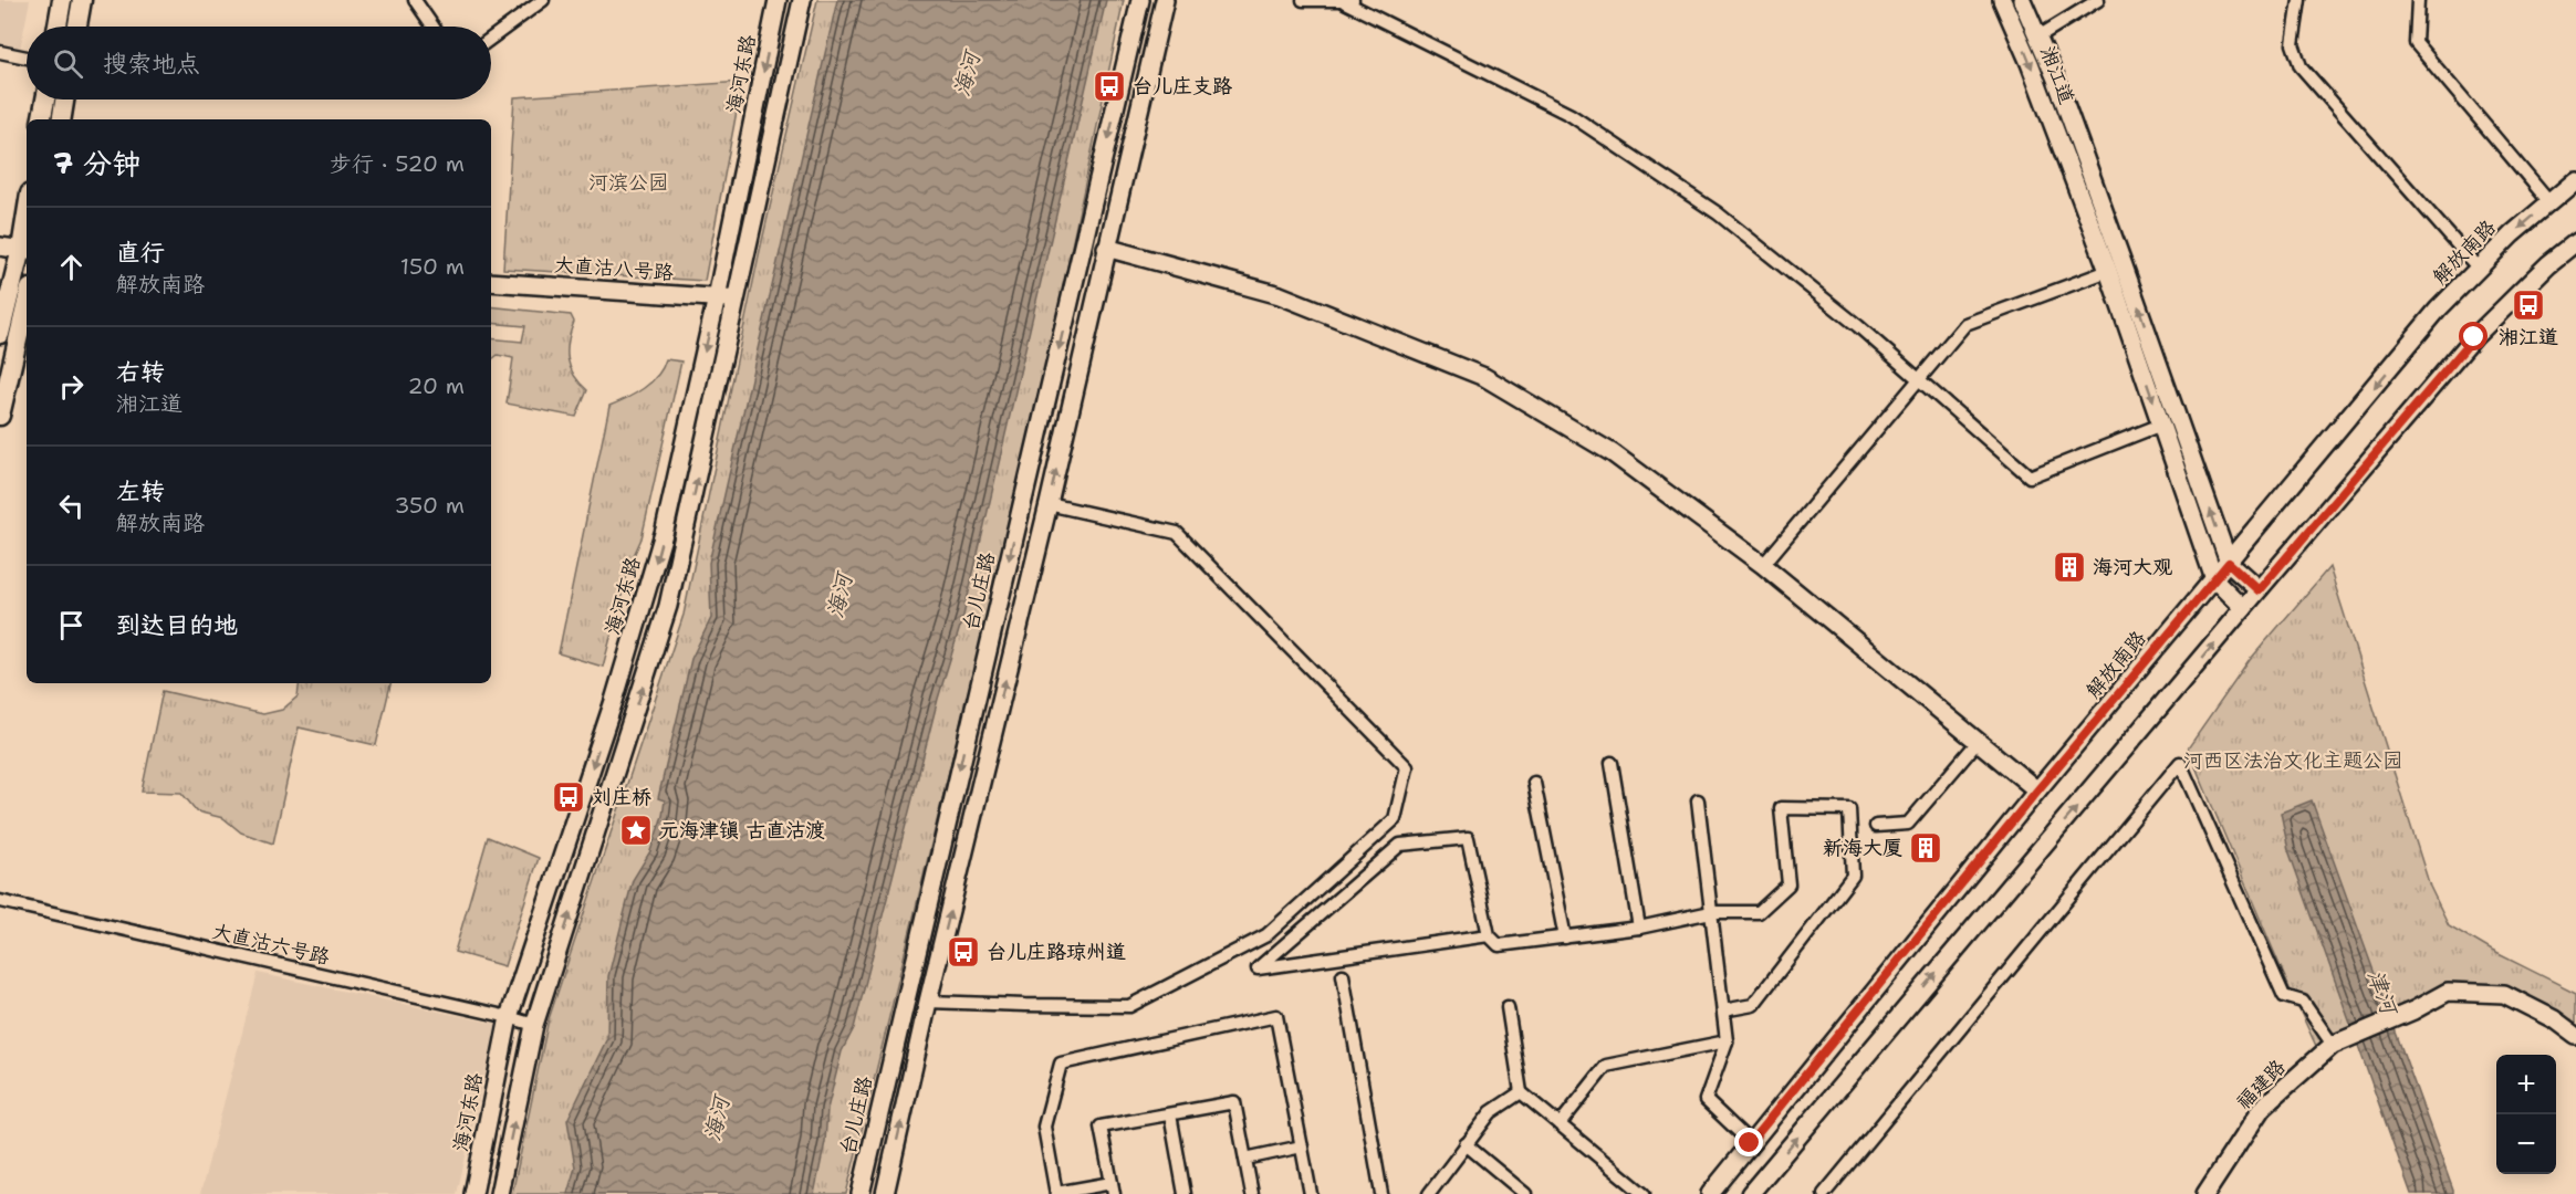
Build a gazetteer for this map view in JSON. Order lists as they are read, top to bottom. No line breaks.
{"streets":{"street":["海河东路","湘江道","解放南路","大直沽八号路","台儿庄路","大直沽六号路","福建路"]},"crossings":[["海河东路","大直沽八号路"],["海河东路","大直沽六号路"],["湘江道","解放南路"]],"water":["海河","津河"],"parks":["河滨公园","河西区法治文化主题公园"],"places":{"bus stop":["台儿庄支路","湘江道","刘庄桥","台儿庄路琼州道"],"building":["海河大观","新海大厦"],"place":["元海津镇 古直沽渡"]},"page":{"search":"搜索地点","heading":["7 分钟","步行 · 520 m"],"list":[["直行","解放南路","150 m"],["右转","湘江道","20 m"],["左转","解放南路","350 m"],"到达目的地"],"map_buttons":["+","−"]}}
